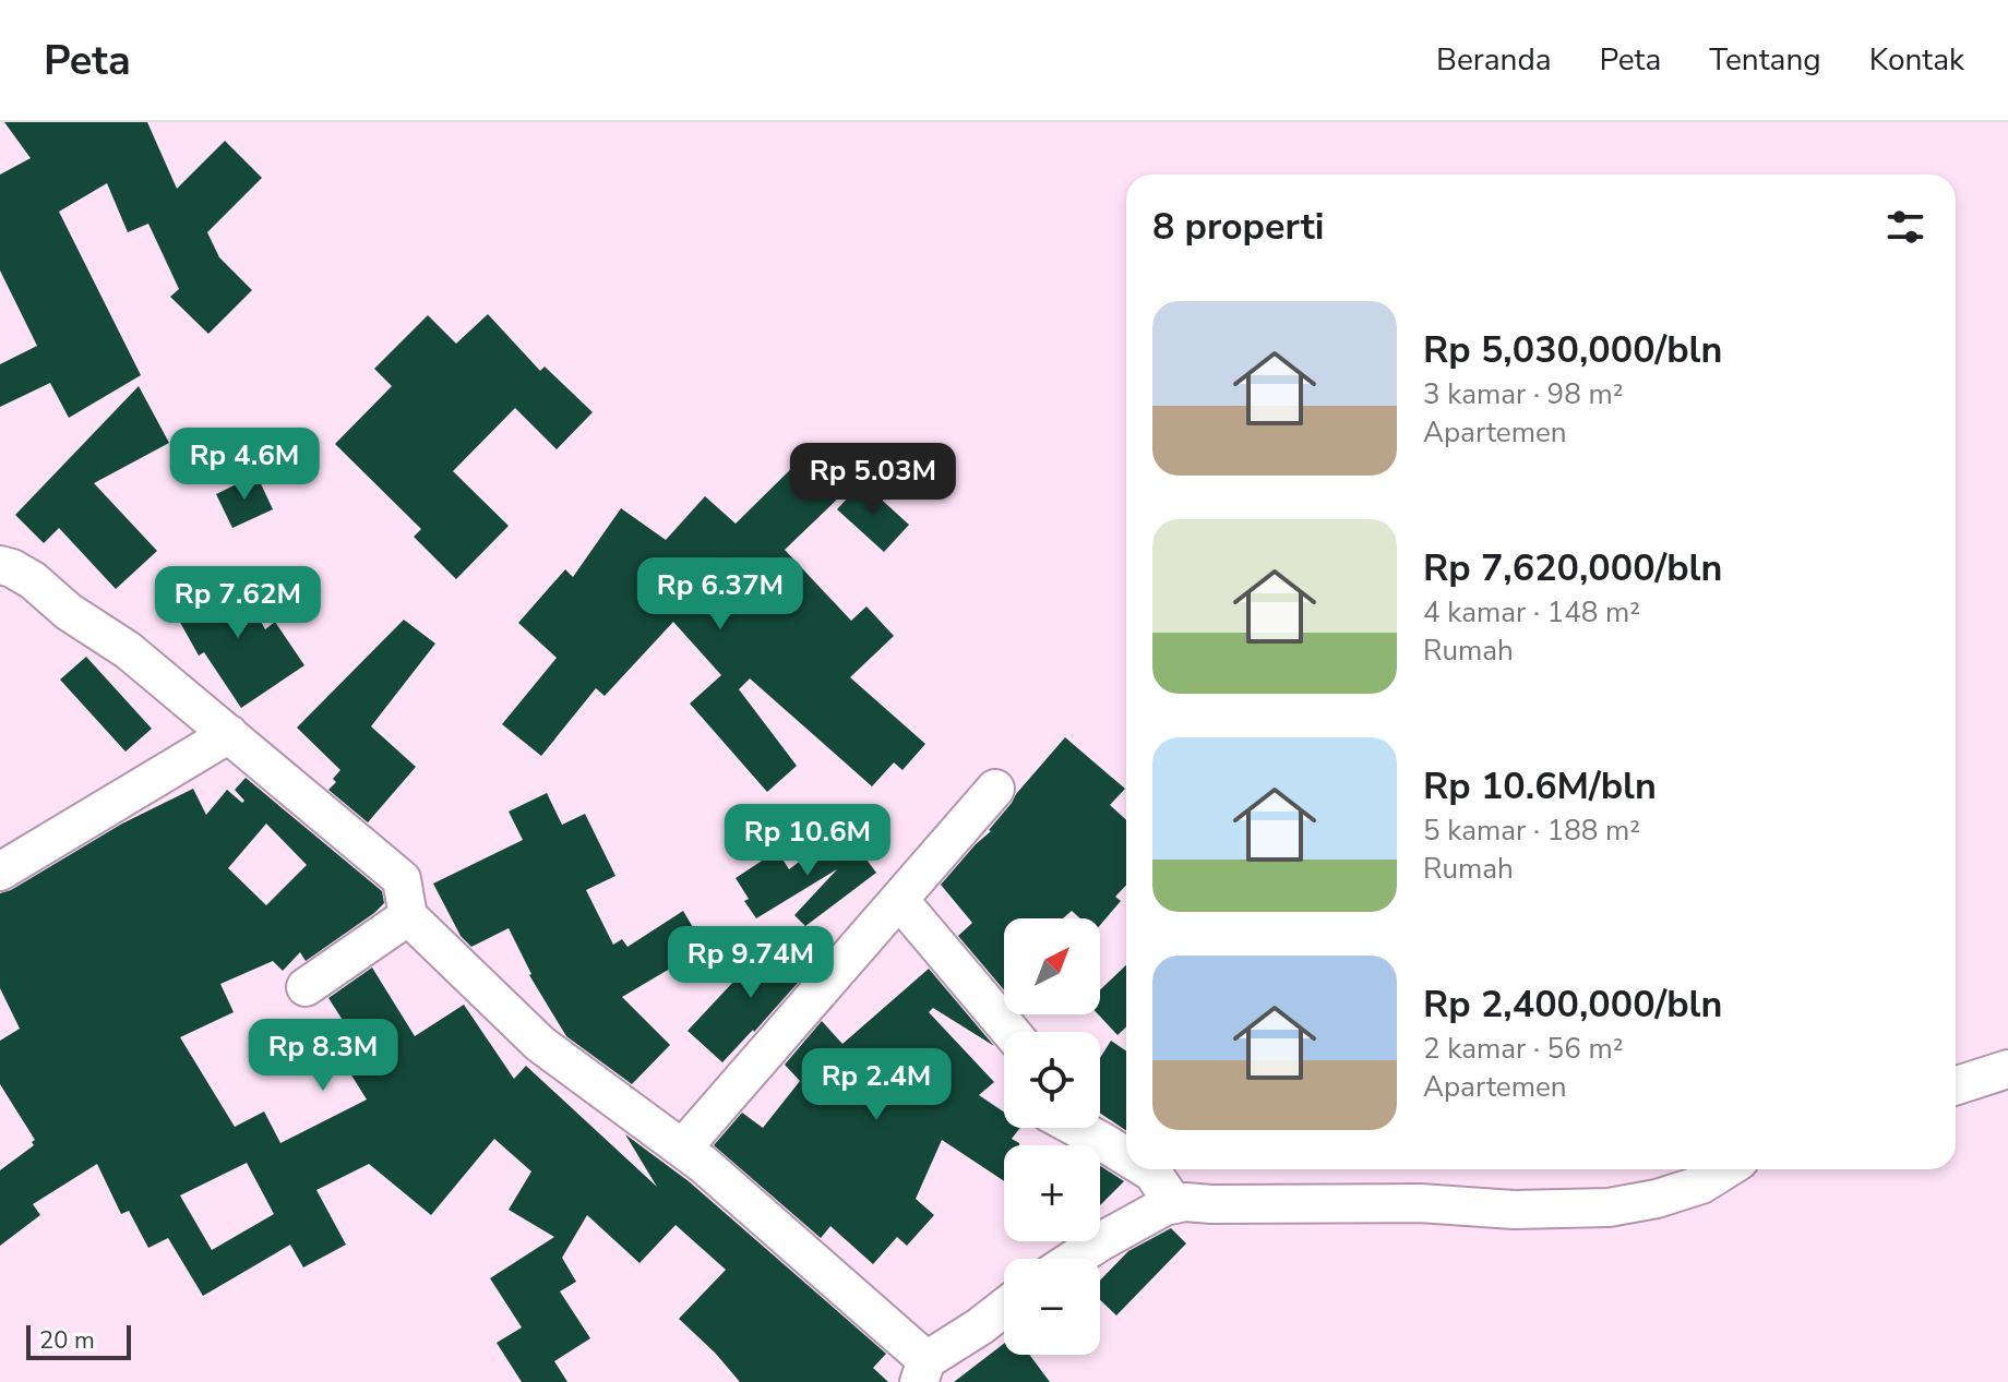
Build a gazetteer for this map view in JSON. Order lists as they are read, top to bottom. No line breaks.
{"scale_bar":"20 m","north":"top right","page":{"header":"Peta","nav":["Beranda","Peta","Tentang","Kontak"],"heading":"8 properti","list":[{"name":"Rp 5,030,000/bln","note":"3 kamar · 98 m² · Apartemen"},{"name":"Rp 7,620,000/bln","note":"4 kamar · 148 m² · Rumah"},{"name":"Rp 10.6M/bln","note":"5 kamar · 188 m² · Rumah"},{"name":"Rp 2,400,000/bln","note":"2 kamar · 56 m² · Apartemen"}],"price":["Rp 4.6M","Rp 5.03M","Rp 6.37M","Rp 7.62M","Rp 10.6M","Rp 9.74M","Rp 8.3M","Rp 2.4M"],"map_buttons":["+","−"],"scale":"20 m"}}
